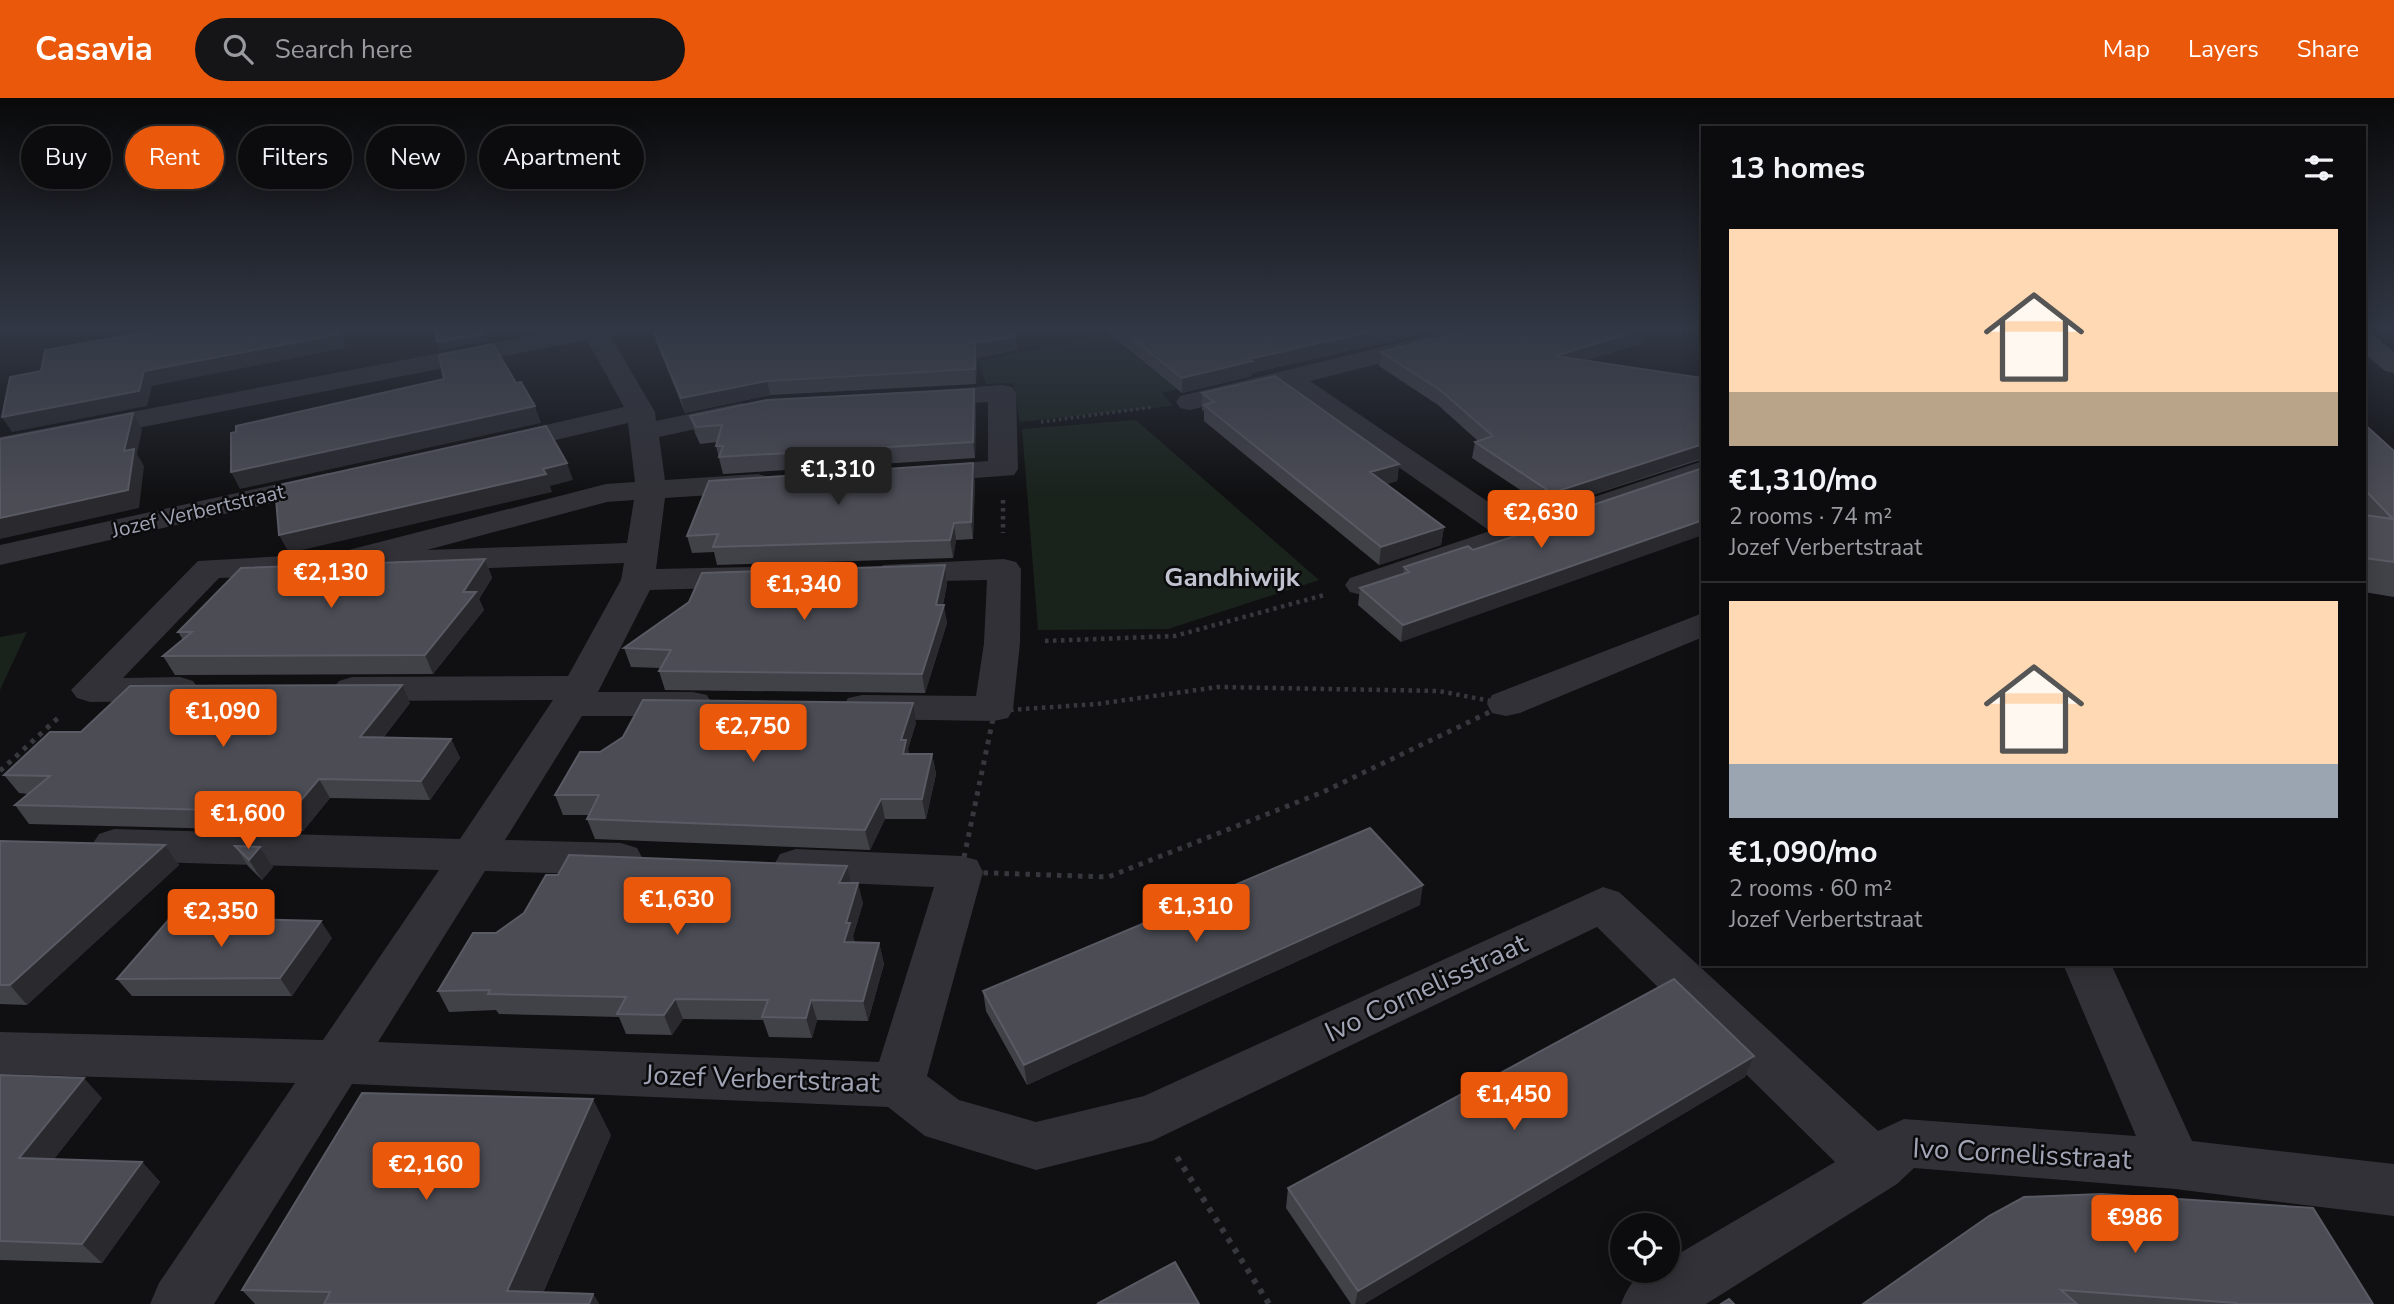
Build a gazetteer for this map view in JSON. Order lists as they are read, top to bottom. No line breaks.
{"streets":{"street":["Jozef Verbertstraat","Ivo Cornelisstraat"]},"crossings":[["Jozef Verbertstraat","Ivo Cornelisstraat"]],"districts":["Gandhiwijk"],"page":{"header":"Casavia","search":"Search here","nav":["Map","Layers","Share"],"chip":["Buy","Rent","Filters","New","Apartment"],"heading":"13 homes","list":[{"name":"€1,310/mo","note":"2 rooms · 74 m² · Jozef Verbertstraat"},{"name":"€1,090/mo","note":"2 rooms · 60 m² · Jozef Verbertstraat"}],"price":["€1,310","€2,630","€2,130","€1,340","€1,090","€2,750","€1,600","€1,630","€1,310","€2,350","€1,450","€2,160","€986"]}}
